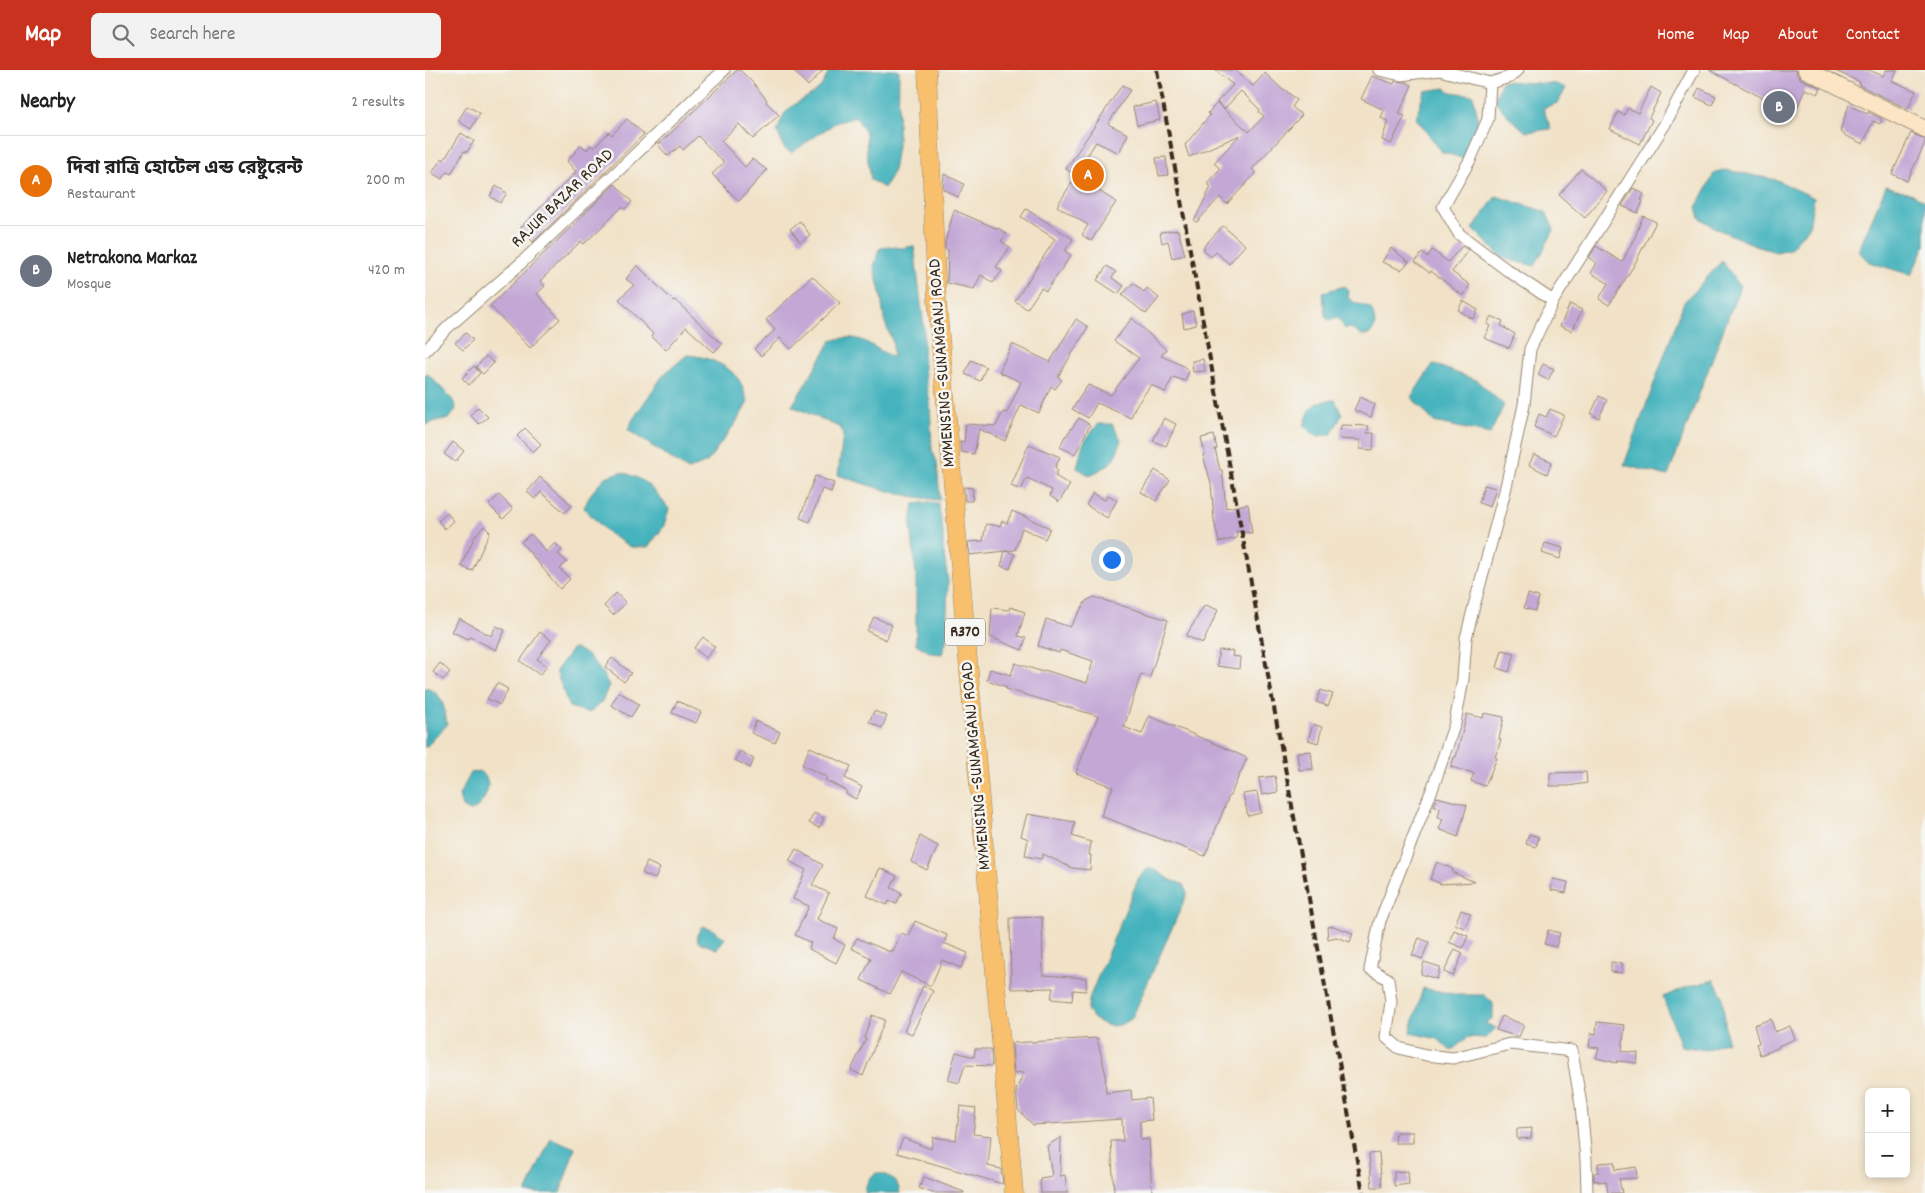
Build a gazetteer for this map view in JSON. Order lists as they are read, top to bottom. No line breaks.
{"streets":{"main road":["MYMENSING -SUNAMGANJ ROAD","R370"],"street":["RAJUR BAZAR ROAD"]},"page":{"header":"Map","search":"Search here","nav":["Home","Map","About","Contact"],"heading":["Nearby","2 results"],"pins":["B","A"],"list":[{"mark":"A","name":"দিবা রাত্রি হোটেল এন্ড রেষ্টুরেন্ট","note":"Restaurant","value":"200 m"},{"mark":"B","name":"Netrakona Markaz","note":"Mosque","value":"420 m"}],"map_buttons":["+","−"]}}
